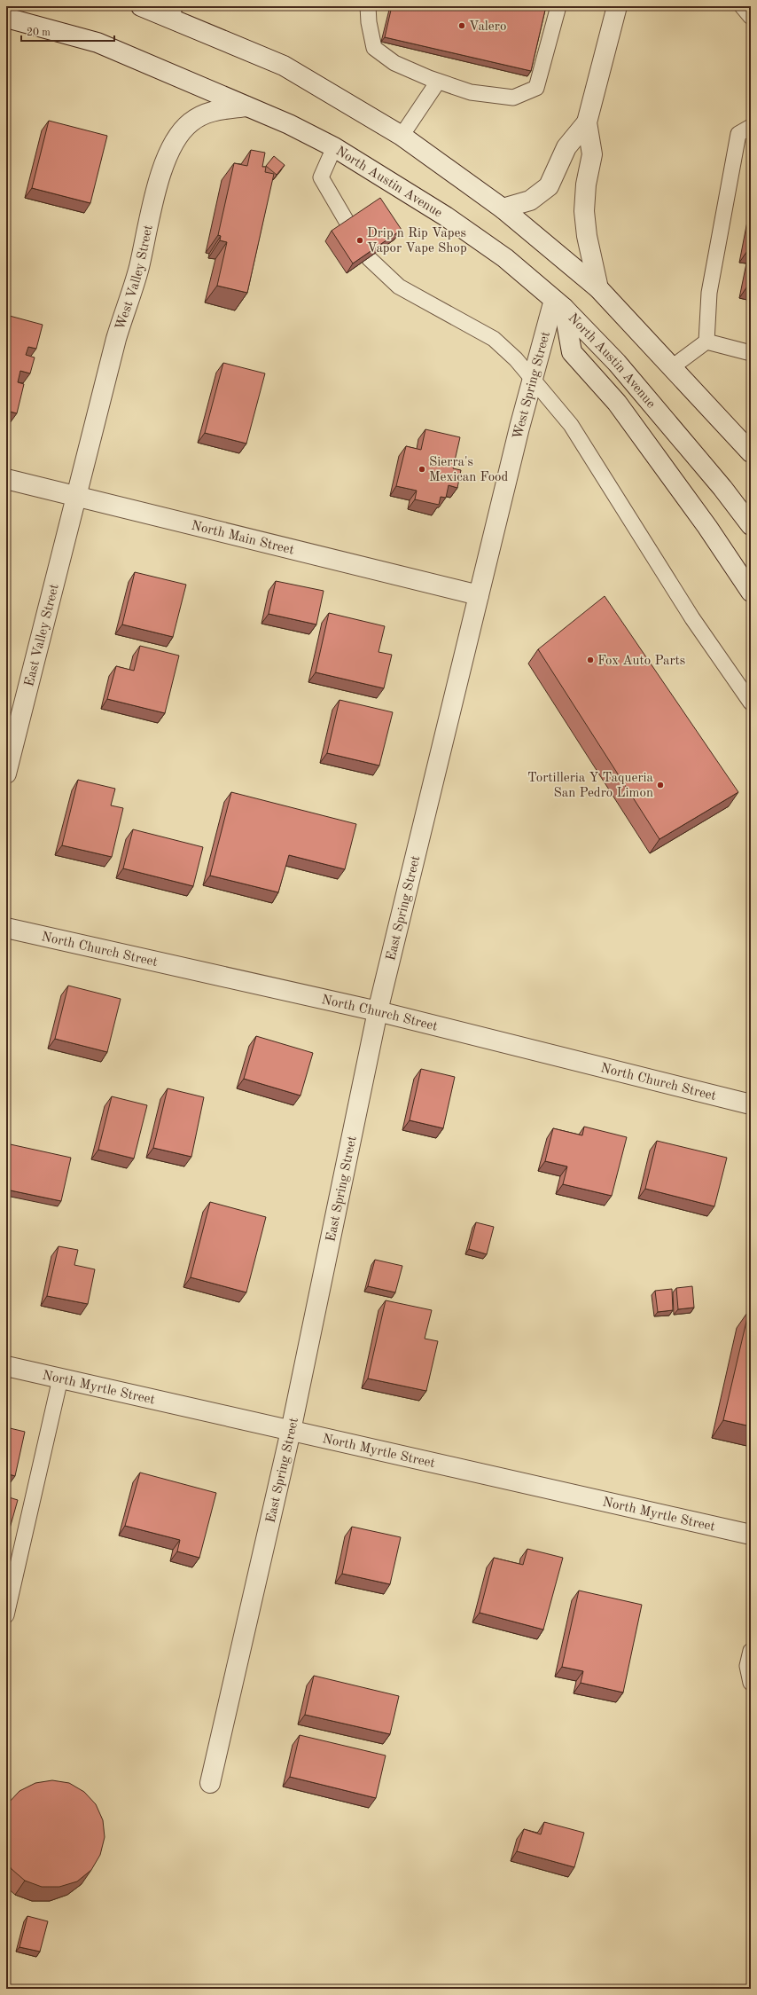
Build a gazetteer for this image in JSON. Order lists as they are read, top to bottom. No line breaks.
{"streets":{"street":["North Austin Avenue","West Valley Street","West Spring Street","North Main Street","East Valley Street","East Spring Street","North Church Street","North Myrtle Street"]},"crossings":[["North Austin Avenue","West Valley Street"],["North Austin Avenue","West Spring Street"],["West Valley Street","North Main Street"],["West Valley Street","East Valley Street"],["West Spring Street","North Main Street"],["West Spring Street","East Spring Street"],["North Main Street","East Valley Street"],["North Main Street","East Spring Street"],["East Spring Street","North Church Street"],["East Spring Street","North Myrtle Street"]],"places":["Valero","Drip n Rip Vapes Vapor Vape Shop","Sierra's Mexican Food","Fox Auto Parts","Tortilleria Y Taqueria San Pedro Limon"],"scale_bar":"20 m"}
